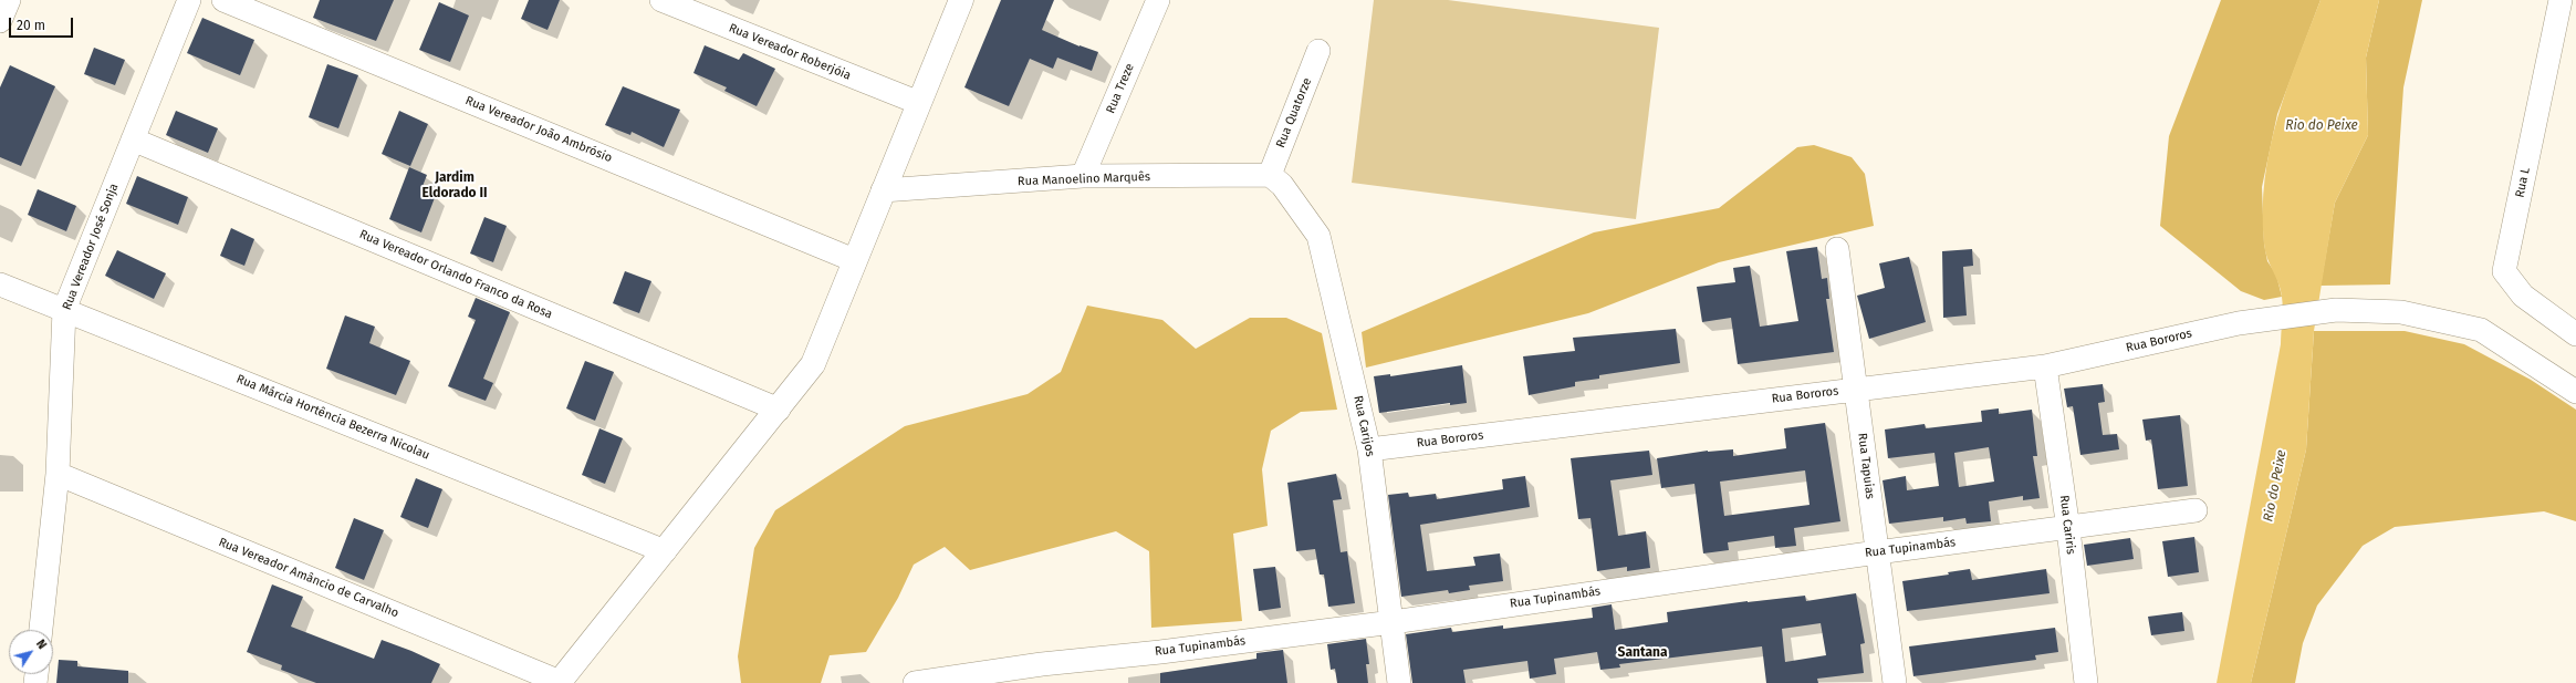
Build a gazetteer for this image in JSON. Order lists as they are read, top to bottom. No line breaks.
{"streets":{"street":["Rua Vereador Roberjóia","Rua Treze","Rua Quatorze","Rua Vereador João Ambrósio","Rua Manoelino Marquês","Rua L","Rua Vereador José Sonja","Rua Vereador Orlando Franco da Rosa","Rua Bororos","Rua Márcia Hortência Bezerra Nicolau","Rua Carijos","Rua Tapuias","Rua Cariris","Rua Tupinambás","Rua Vereador Amâncio de Carvalho"]},"crossings":[["Rua Treze","Rua Manoelino Marquês"],["Rua Quatorze","Rua Manoelino Marquês"],["Rua Quatorze","Rua Carijos"],["Rua Manoelino Marquês","Rua Carijos"],["Rua Vereador José Sonja","Rua Vereador Orlando Franco da Rosa"],["Rua Vereador José Sonja","Rua Márcia Hortência Bezerra Nicolau"],["Rua Vereador José Sonja","Rua Vereador Amâncio de Carvalho"],["Rua Bororos","Rua Carijos"],["Rua Bororos","Rua Tapuias"],["Rua Bororos","Rua Cariris"],["Rua Carijos","Rua Tupinambás"],["Rua Tapuias","Rua Tupinambás"],["Rua Cariris","Rua Tupinambás"]],"districts":["Jardim Eldorado II","Santana"],"water":["Rio do Peixe"],"scale_bar":"20 m","north":"top right"}
